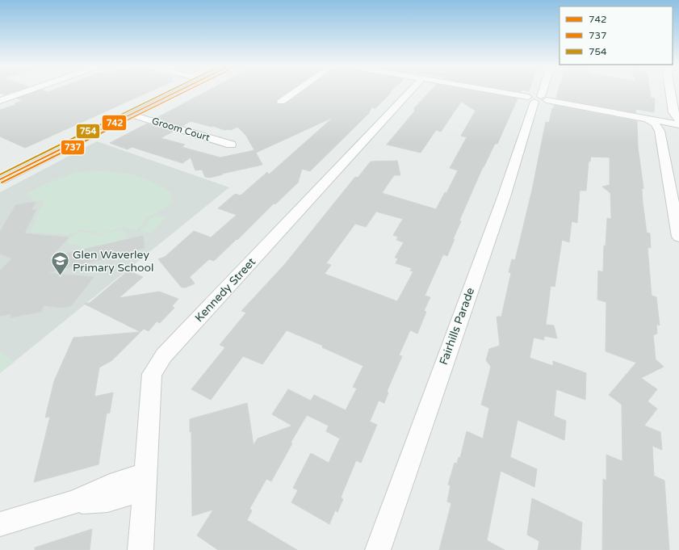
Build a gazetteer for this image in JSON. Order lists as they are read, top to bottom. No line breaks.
{"streets":{"street":["Groom Court","Kennedy Street","Fairhills Parade"]},"places":{"school or university":["Glen Waverley Primary School"]},"lines":["transit line 742","transit line 737","transit line 754"],"legend":["742","737","754"]}
